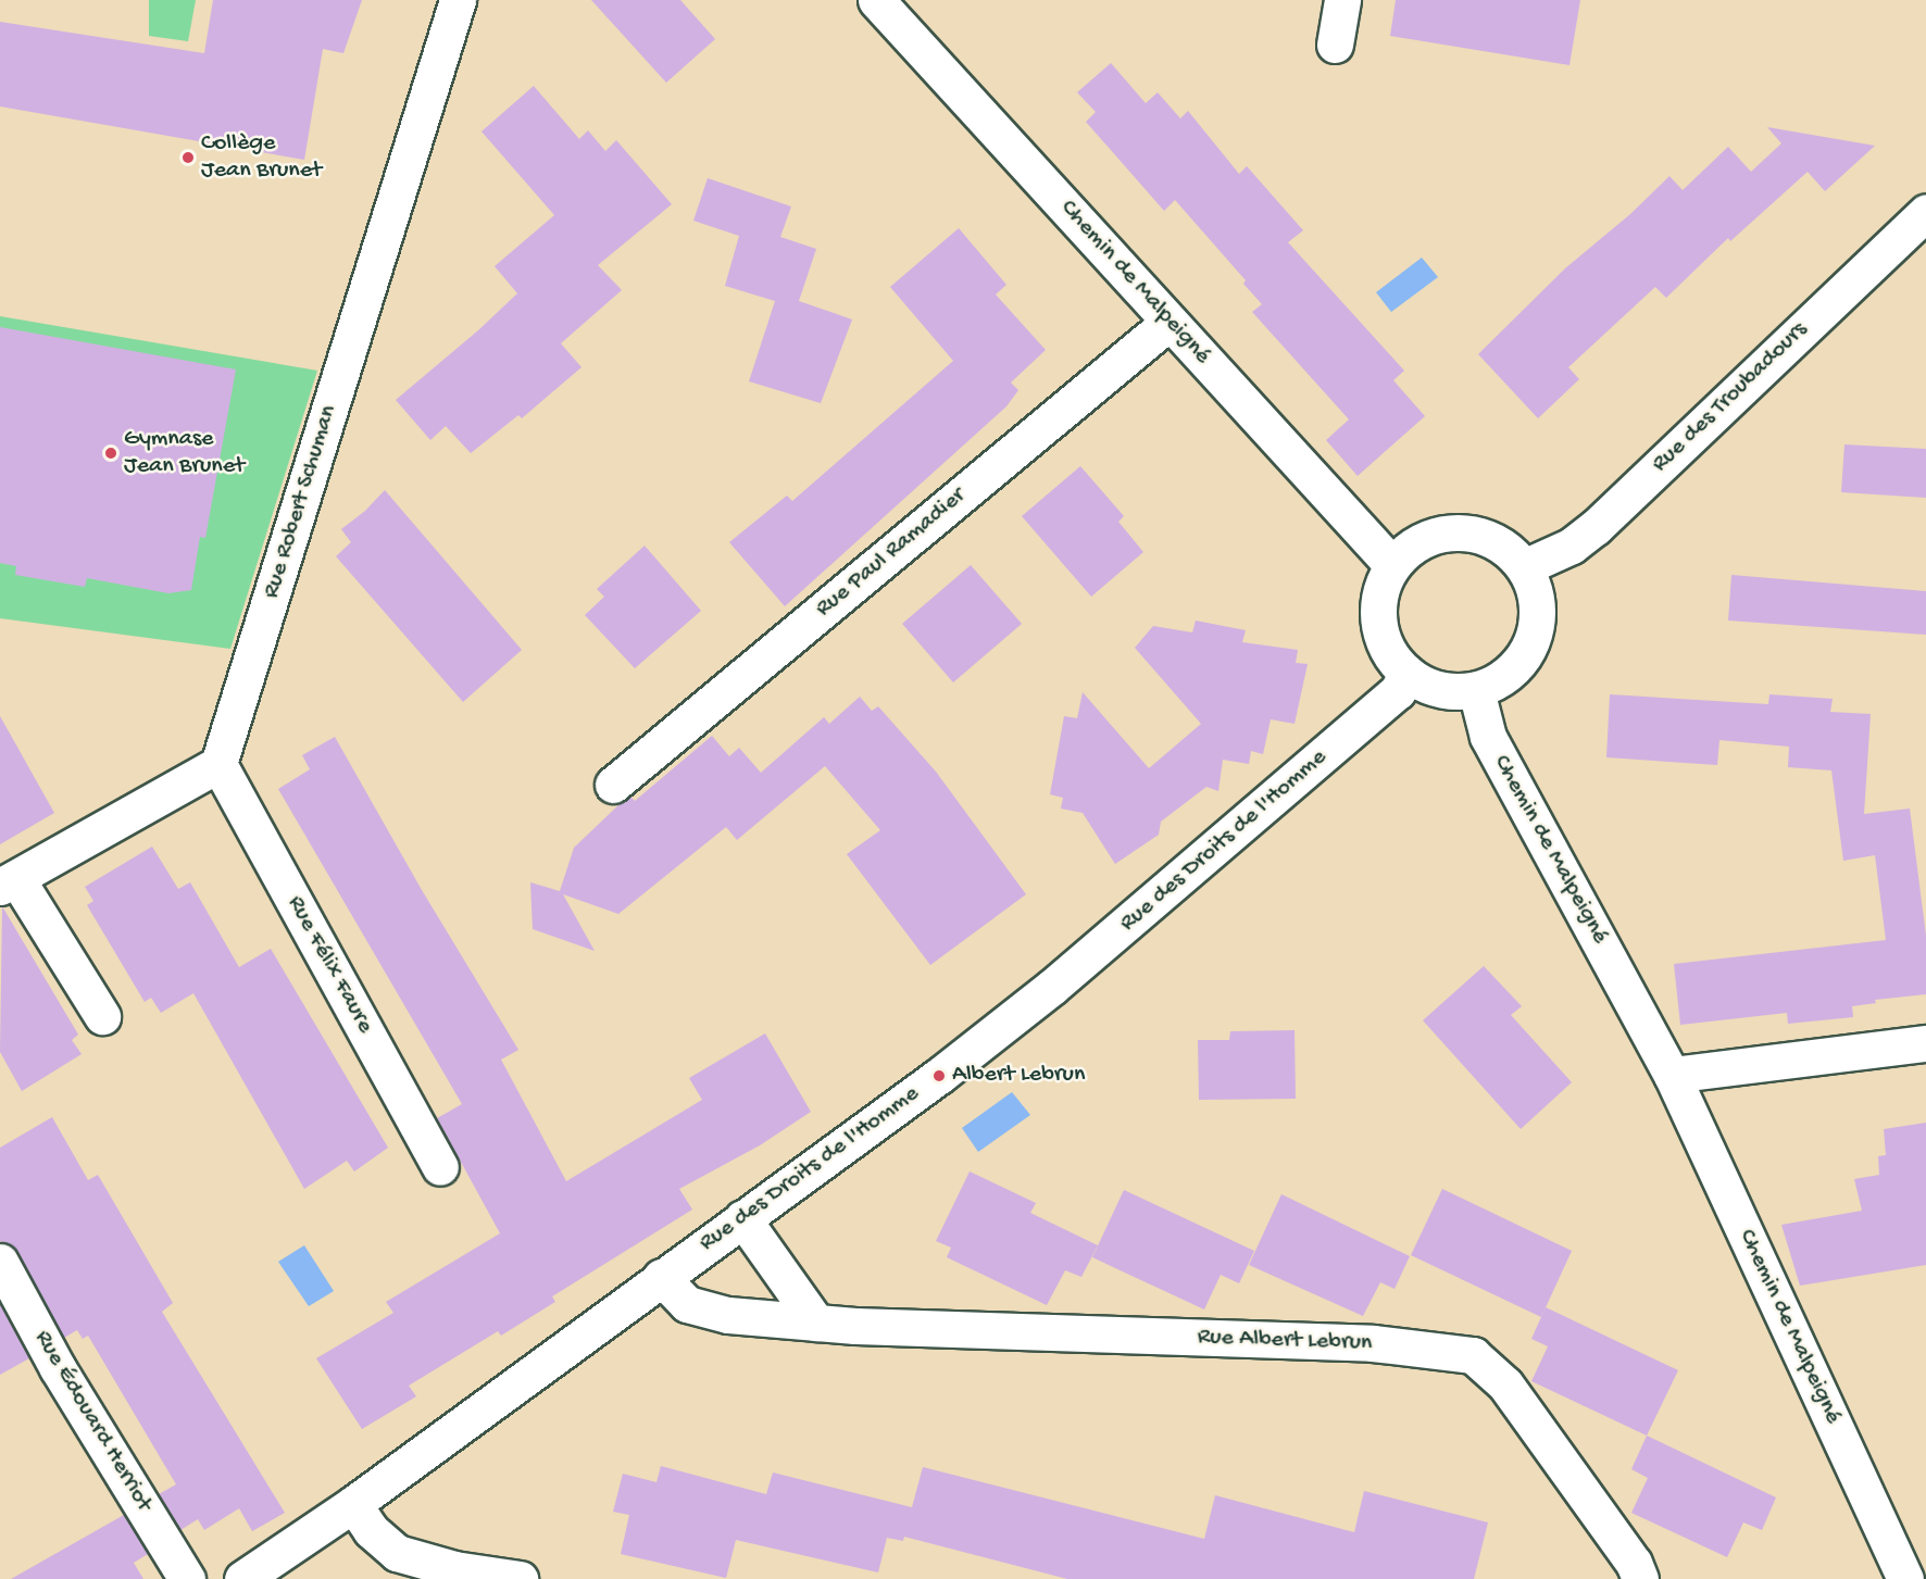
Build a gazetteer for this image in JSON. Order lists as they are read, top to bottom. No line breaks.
{"streets":{"street":["Chemin de Malpeigné","Rue des Troubadours","Rue Robert Schuman","Rue Paul Ramadier","Rue des Droits de l'Homme","Rue Félix Faure","Rue Albert Lebrun","Rue Édouard Herriot"]},"crossings":[["Chemin de Malpeigné","Rue des Troubadours"],["Chemin de Malpeigné","Rue Paul Ramadier"],["Chemin de Malpeigné","Rue des Droits de l'Homme"],["Rue des Troubadours","Rue des Droits de l'Homme"],["Rue Robert Schuman","Rue Félix Faure"],["Rue des Droits de l'Homme","Rue Albert Lebrun"]],"places":["Collège Jean Brunet","Gymnase Jean Brunet","Albert Lebrun"]}
